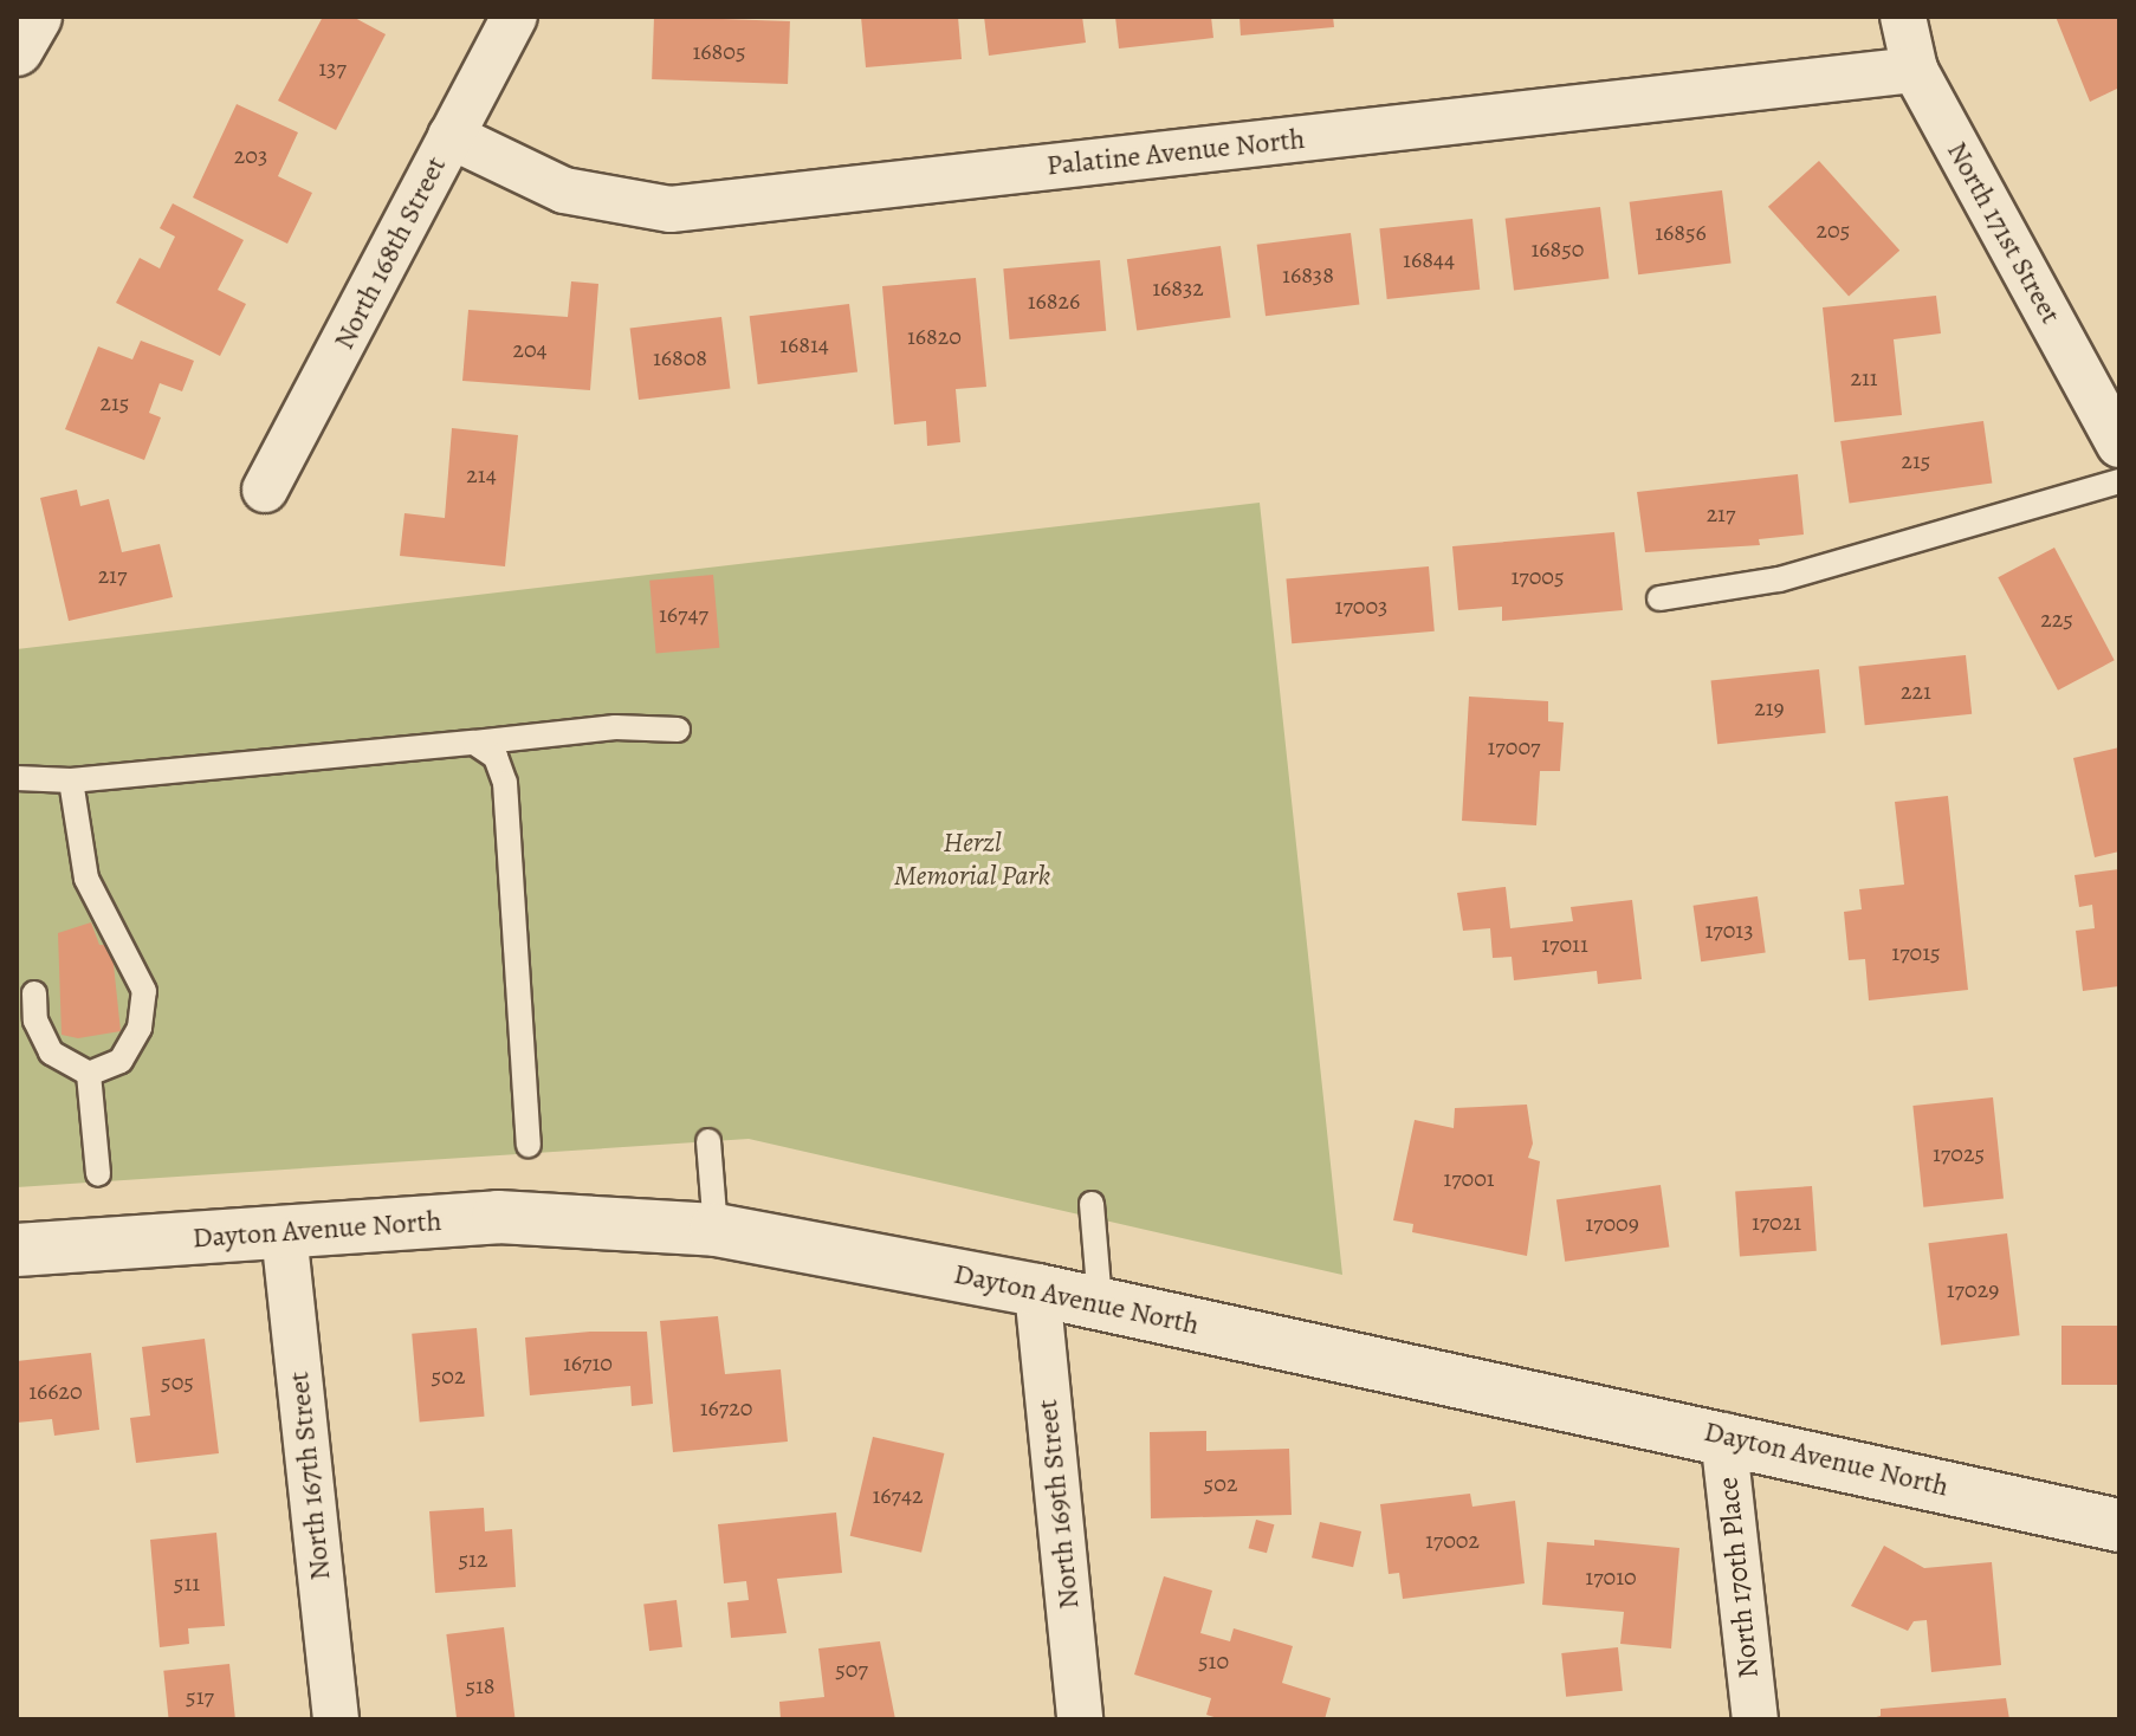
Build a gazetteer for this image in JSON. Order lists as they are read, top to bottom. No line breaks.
{"streets":{"street":["Palatine Avenue North","North 171st Street","North 168th Street","Dayton Avenue North","North 167th Street","North 169th Street","North 170th Place"]},"crossings":[["Palatine Avenue North","North 171st Street"],["Palatine Avenue North","North 168th Street"],["Dayton Avenue North","North 167th Street"],["Dayton Avenue North","North 169th Street"],["Dayton Avenue North","North 170th Place"]],"parks":["Herzl Memorial Park"],"house_numbers":["16805","137","203","205","16856","16850","16844","16838","16832","16826","16820","16814","204","16808","211","215","215","214","217","217","17005","17003","16747","225","221","219","17007","17013","17011","17015","17025","17001","17021","17009","17029","16710","502","505","16620","16720","502","16742","17002","512","17010","511","510","507","518","517"]}
